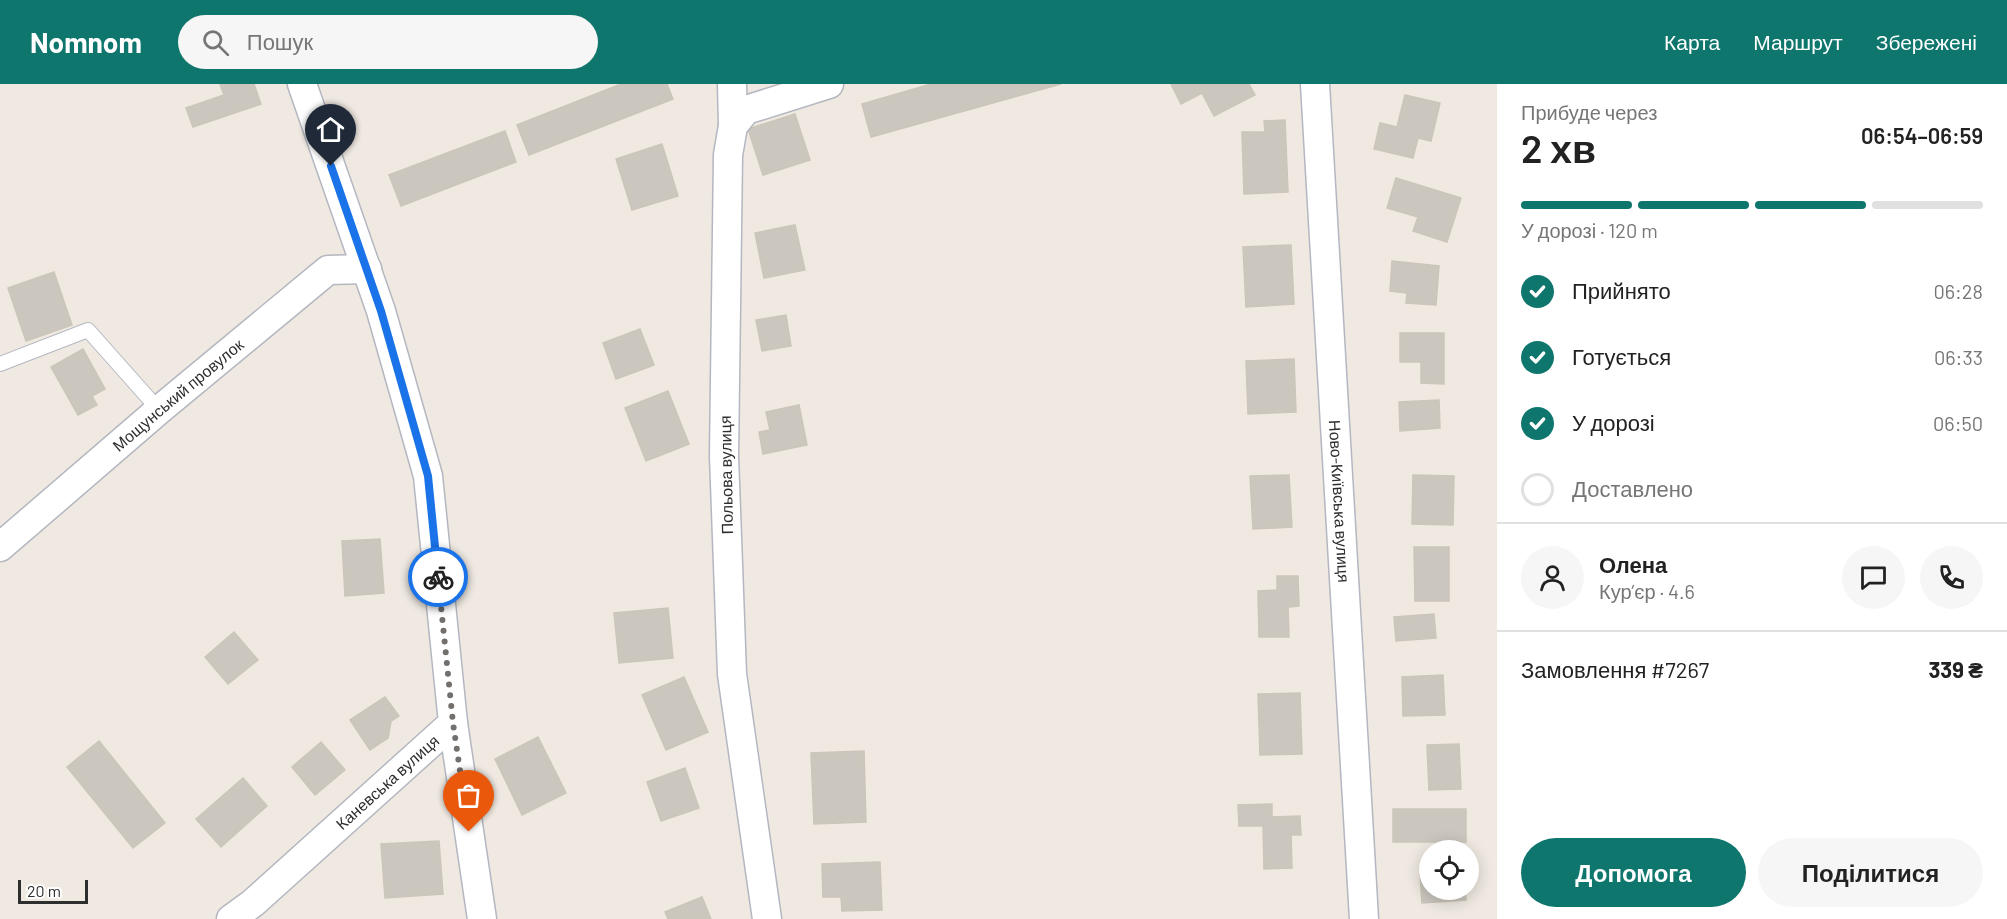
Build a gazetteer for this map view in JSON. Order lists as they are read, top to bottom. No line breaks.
{"streets":{"street":["Мощунський провулок","Польова вулиця","Ново-Київська вулиця","Каневська вулиця"]},"crossings":[["Мощунський провулок","Каневська вулиця"]],"scale_bar":"20 m","page":{"header":"Nomnom","search":"Пошук","nav":["Карта","Маршрут","Збережені"],"heading":["2 хв","Прибуде через","06:54–06:59"],"panel":["Олена","Кур’єр · 4.6","Замовлення #7267","339 ₴"],"bar":"У дорозі · 120 m","list":[["Прийнято","06:28"],["Готується","06:33"],["У дорозі","06:50"],"Доставлено"],"buttons":["Допомога","Поділитися"],"scale":"20 m"}}
